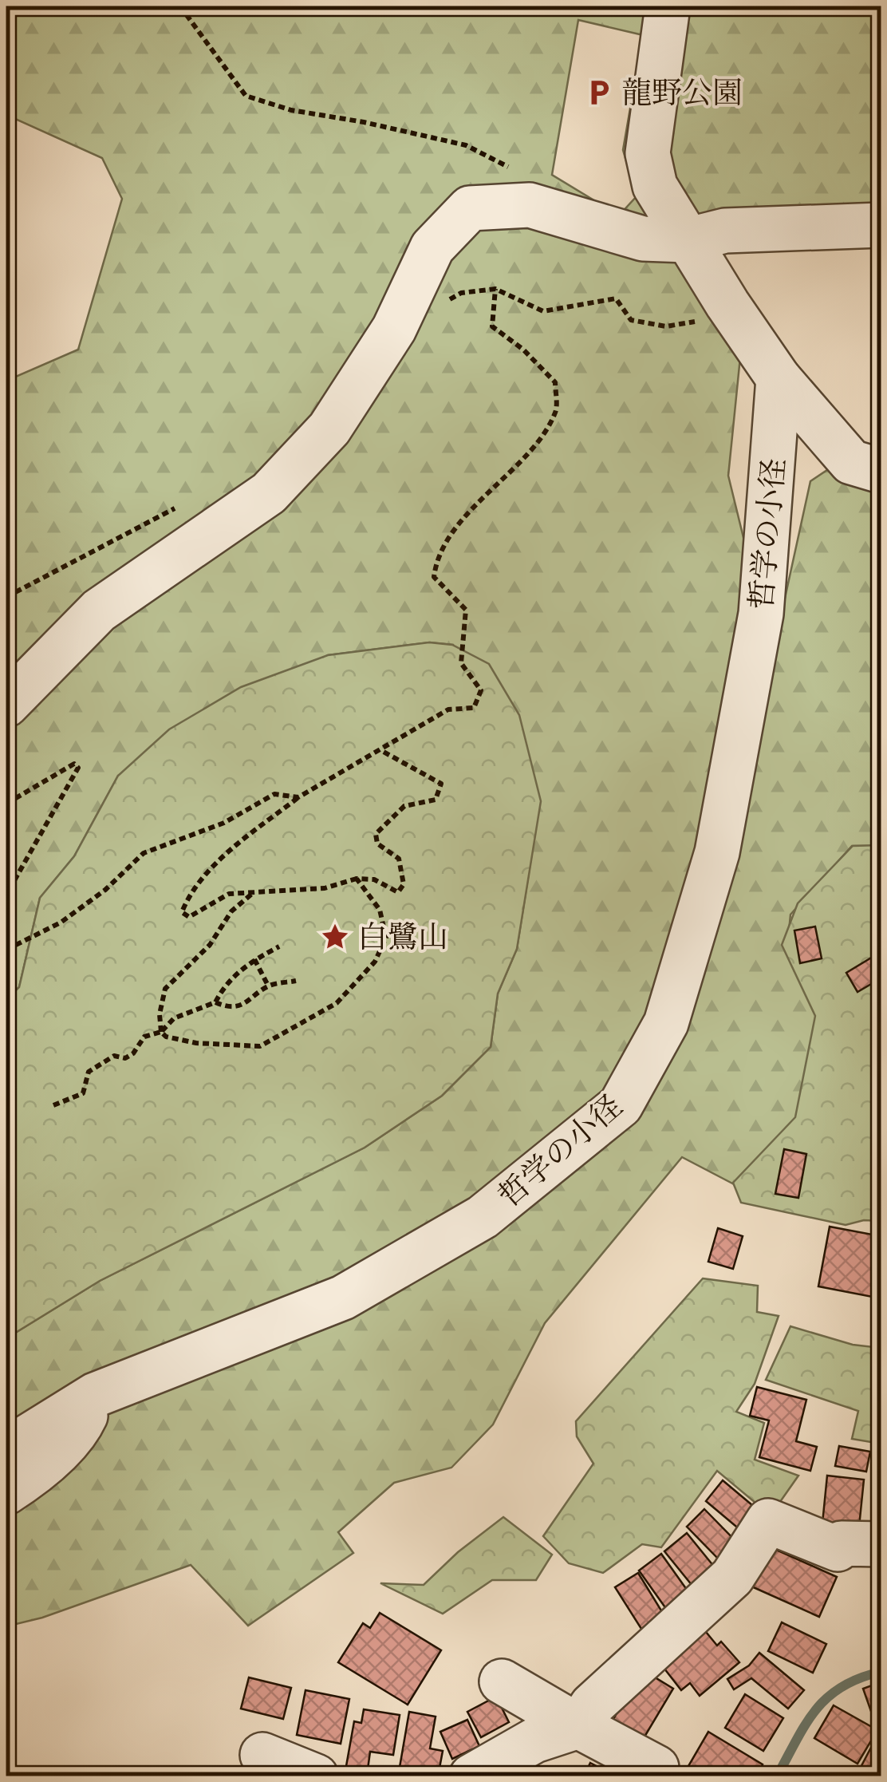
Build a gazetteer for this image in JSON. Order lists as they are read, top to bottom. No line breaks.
{"streets":{"street":["哲学の小径"]},"places":{"parking":["龍野公園"],"place":["白鷺山"]}}
